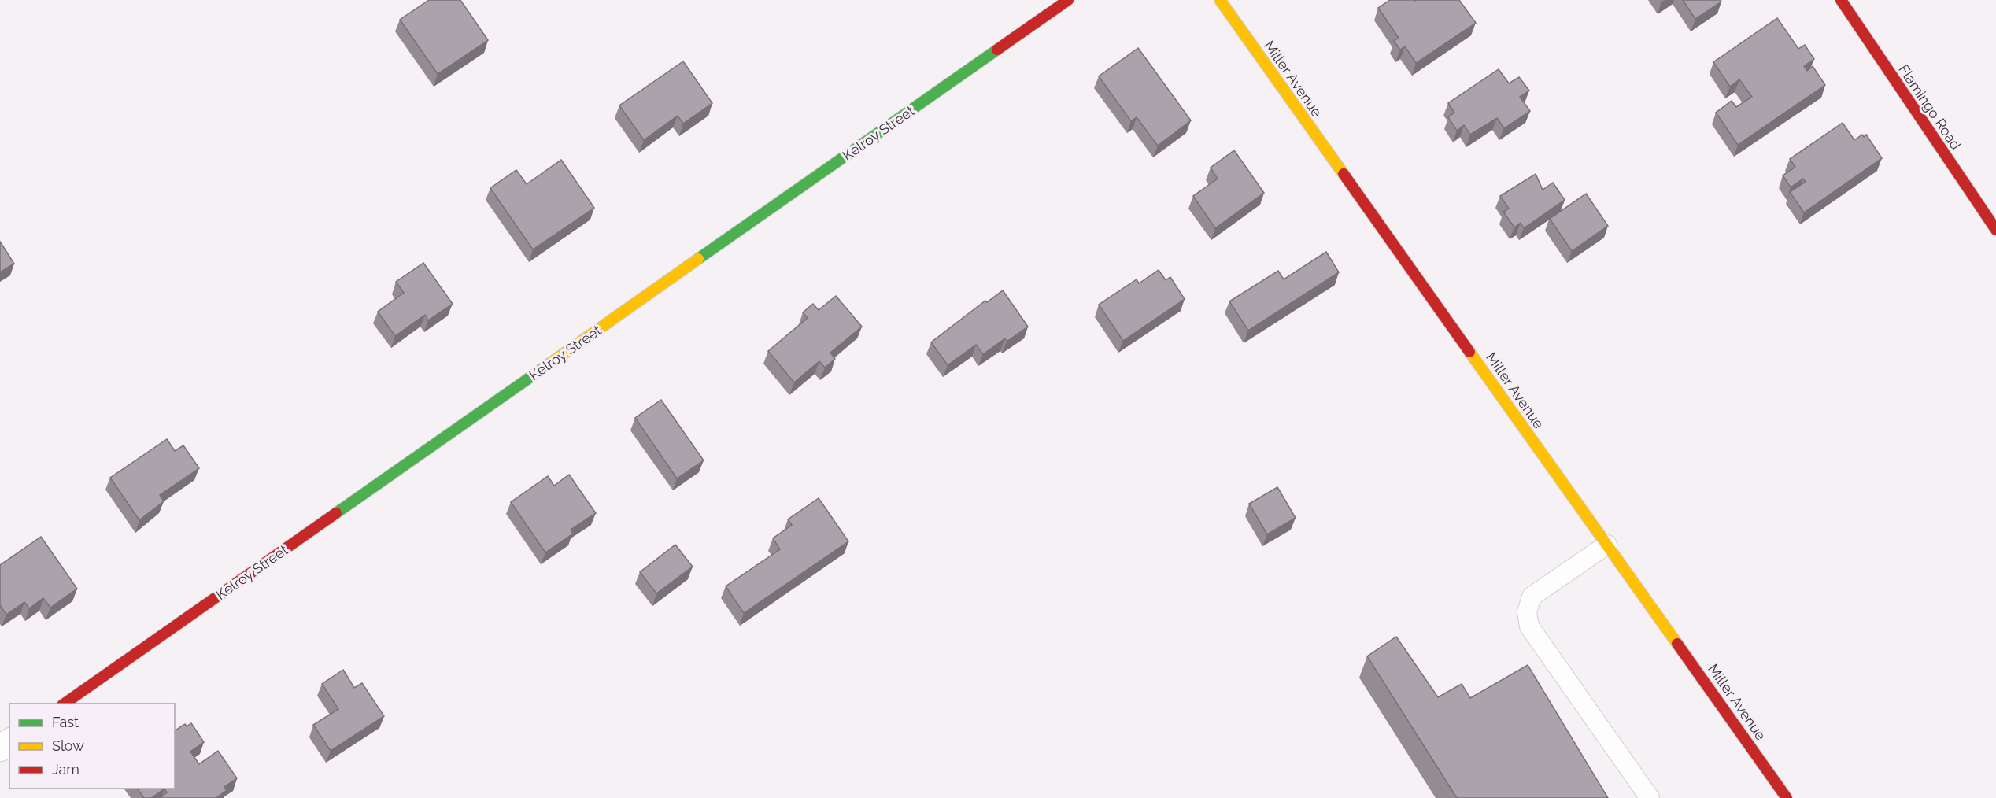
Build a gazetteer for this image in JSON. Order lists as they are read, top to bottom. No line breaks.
{"streets":{"street":["Miller Avenue","Flamingo Road","Kelroy Street"]},"legend":["Fast","Slow","Jam"]}
